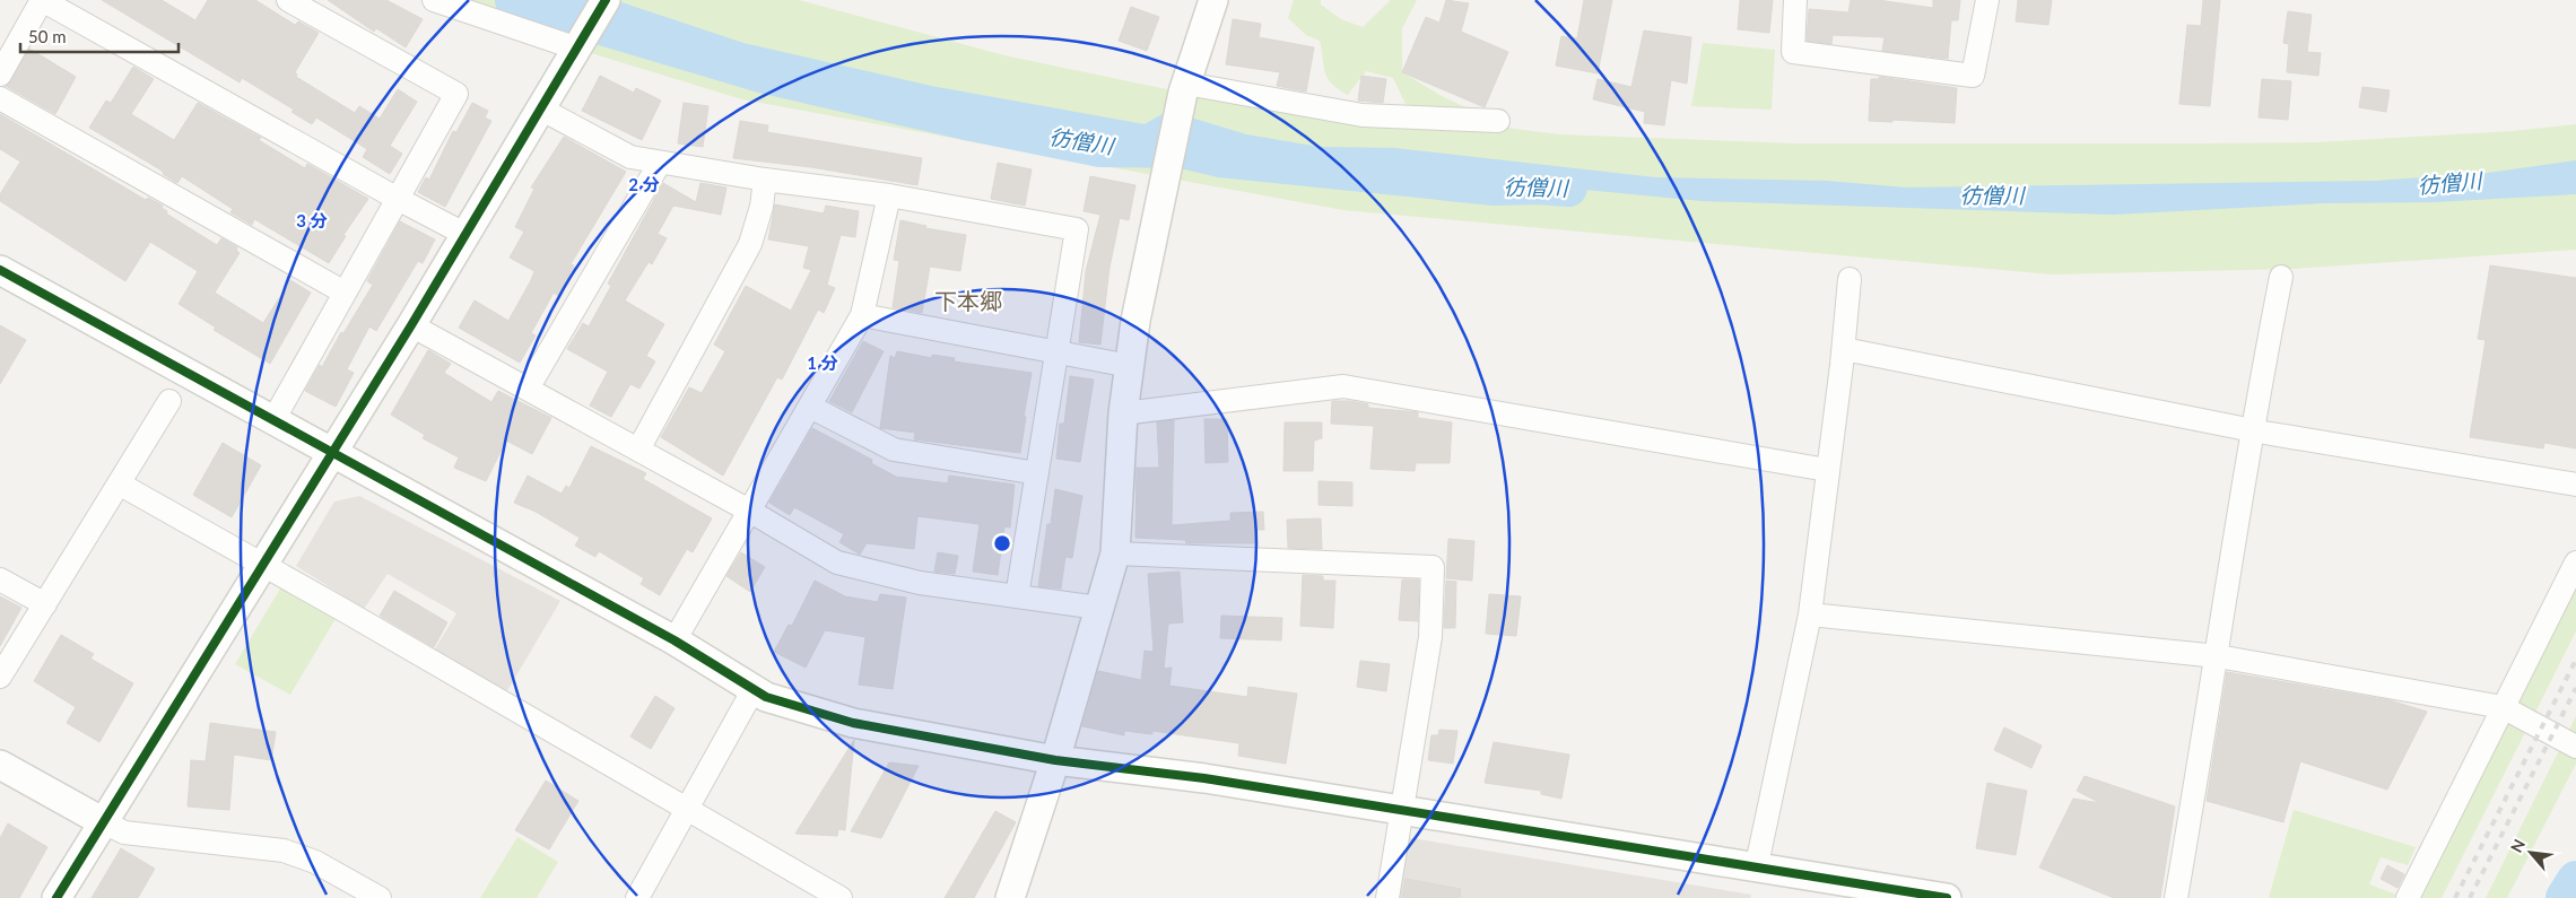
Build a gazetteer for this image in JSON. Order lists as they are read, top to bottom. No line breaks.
{"districts":["下本郷"],"water":["彷僧川"],"scale_bar":"50 m","north":"top left","rings":["2 分","3 分","1 分"]}
